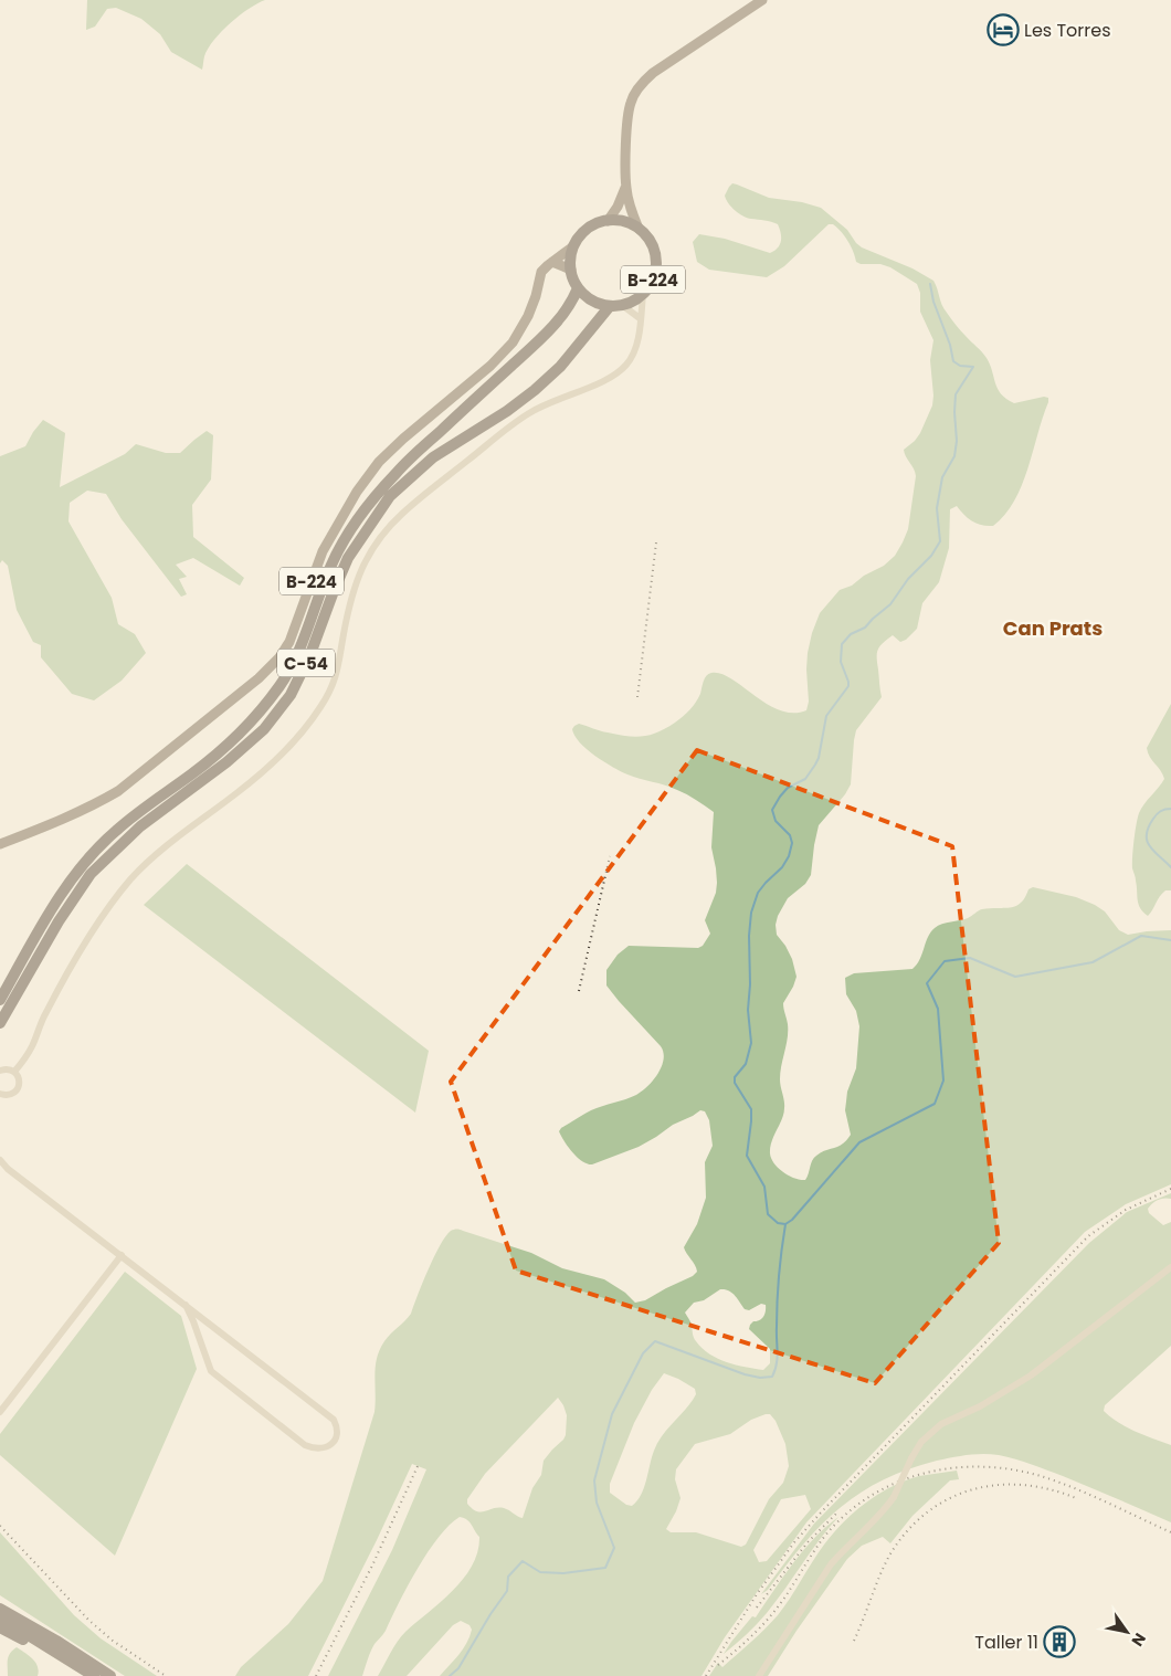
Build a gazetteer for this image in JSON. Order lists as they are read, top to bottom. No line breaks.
{"streets":{"highway":["B-224","C-54"]},"crossings":[["B-224","C-54"]],"districts":["Can Prats"],"places":{"hotel":["Les Torres"],"building":["Taller 11"]},"north":"bottom right"}
